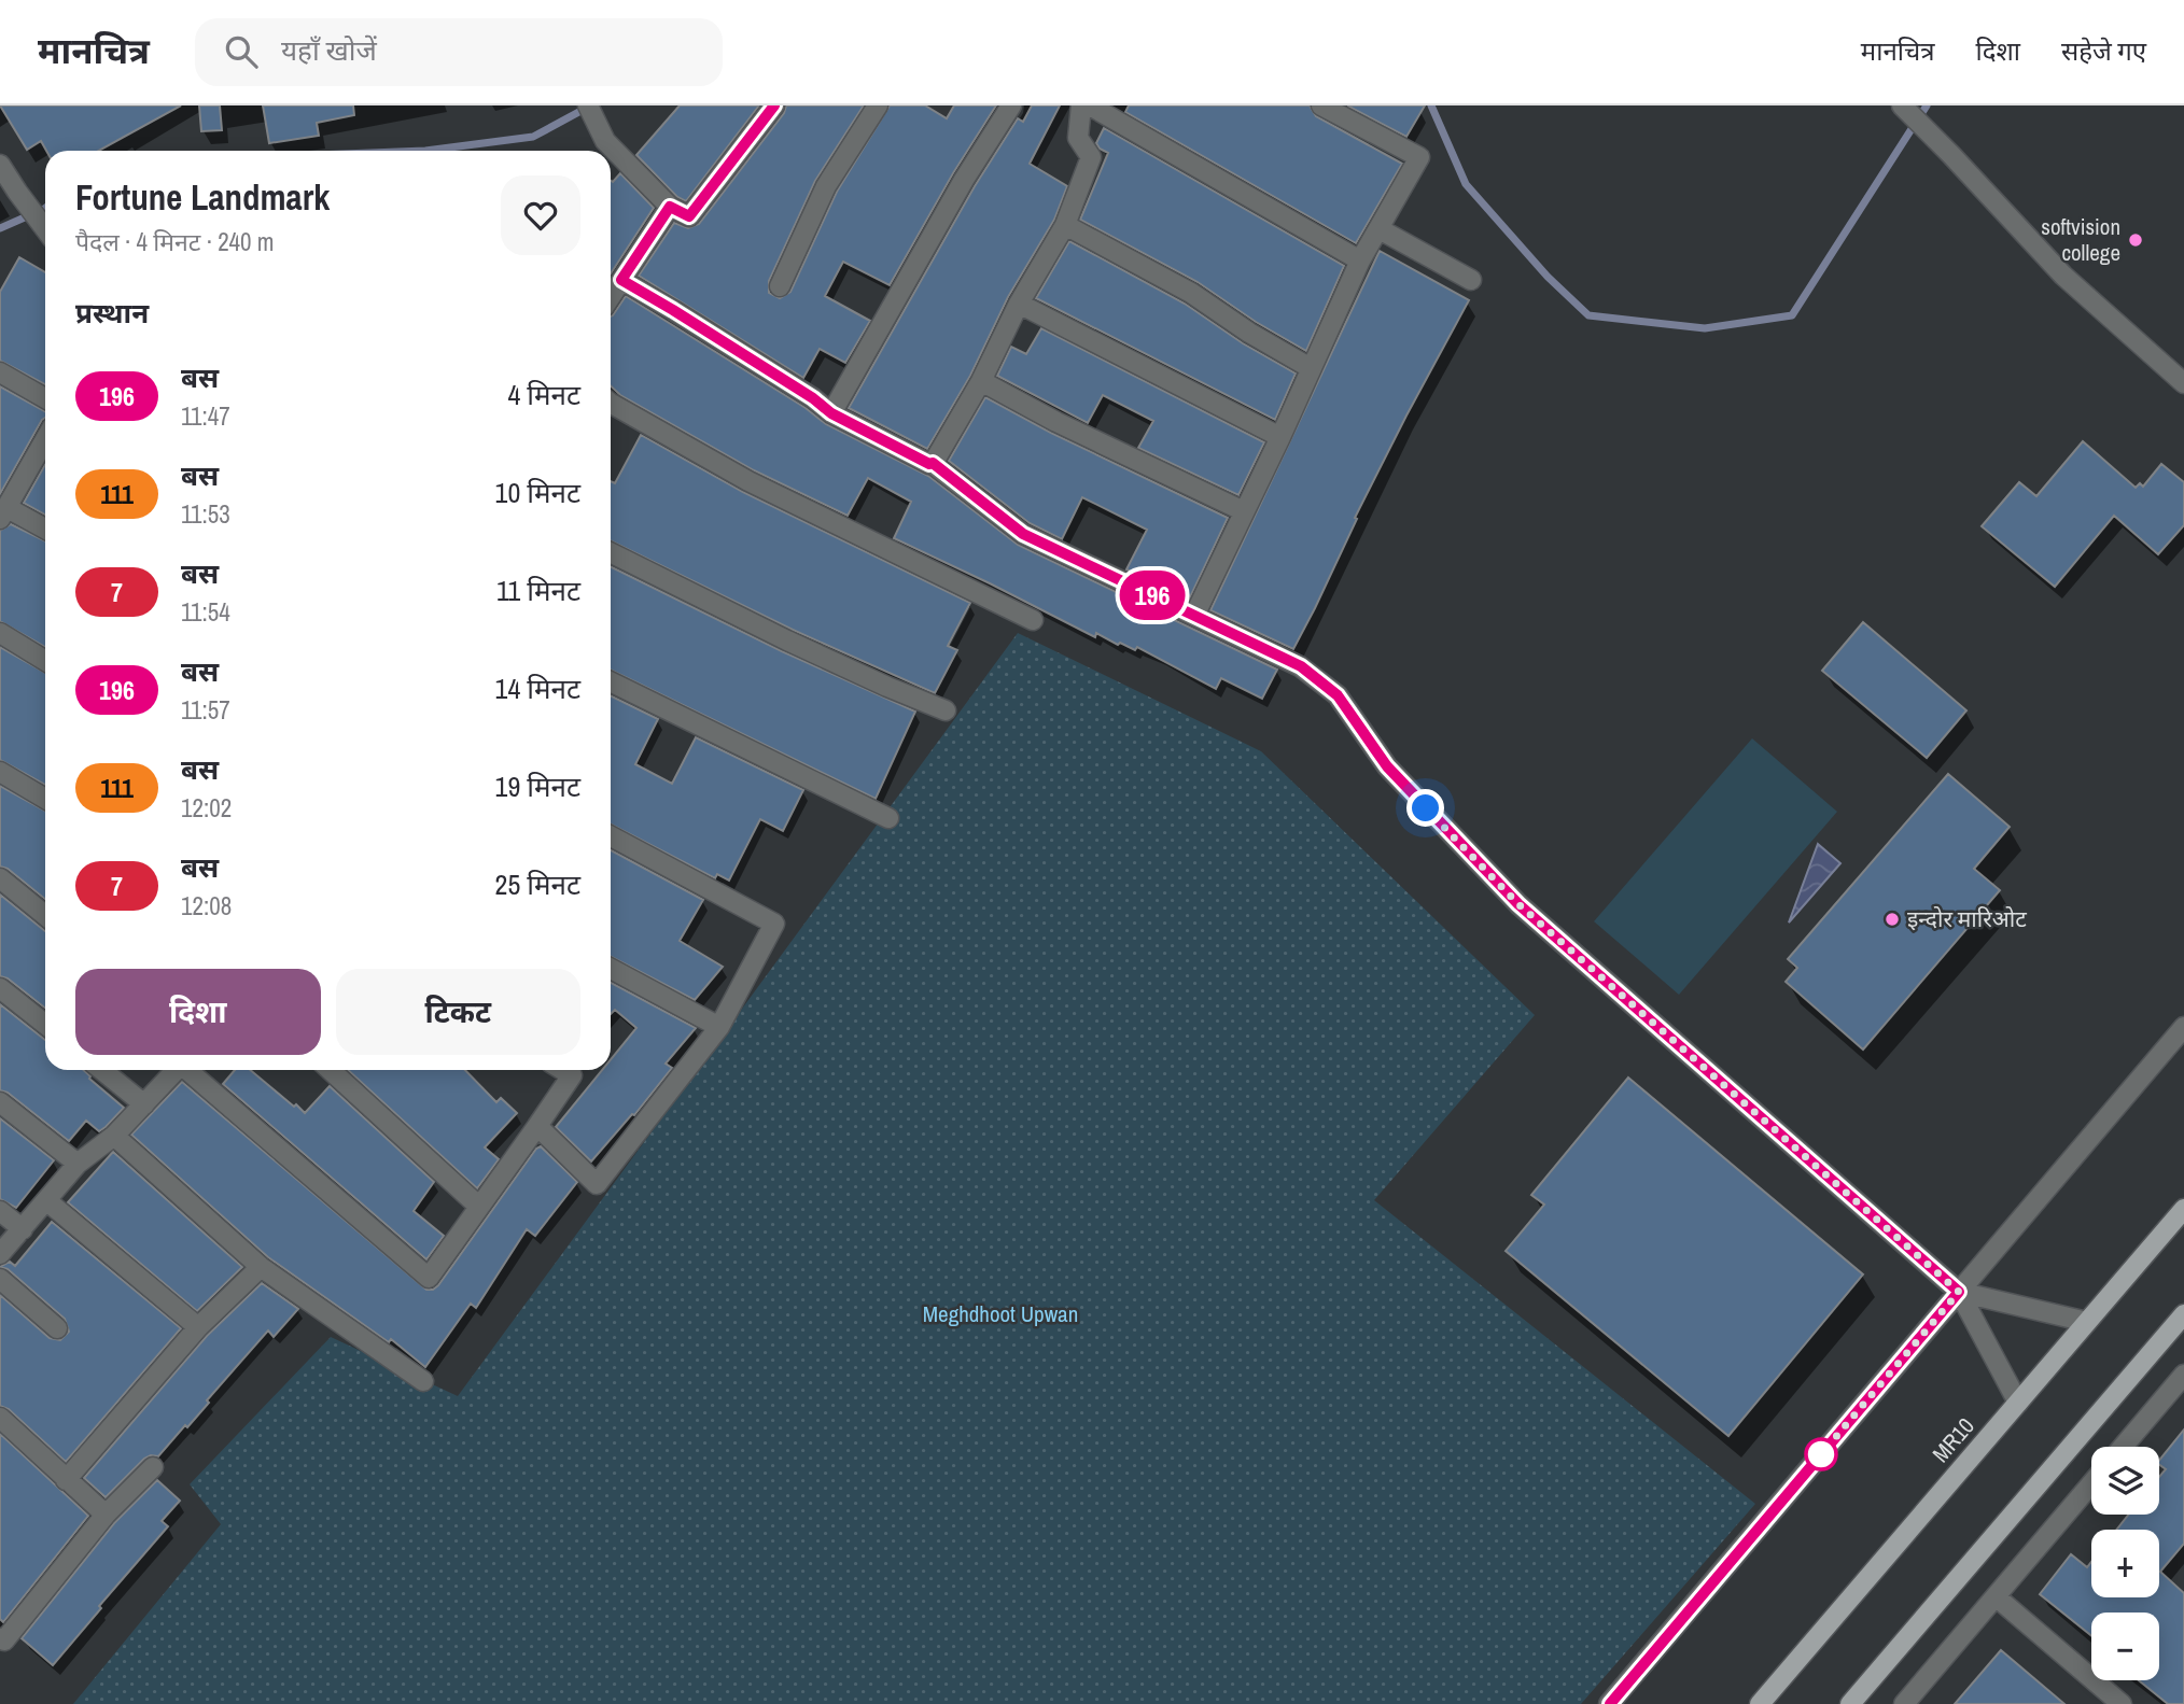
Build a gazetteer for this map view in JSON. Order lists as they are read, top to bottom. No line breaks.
{"streets":{"main road":["MR10"]},"parks":["Meghdhoot Upwan"],"places":["softvision college","इन्दोर मारिओट"],"lines":["bus line 196"],"page":{"header":"मानचित्र","search":"यहाँ खोजें","nav":["मानचित्र","दिशा","सहेजे गए"],"on_map":"196","heading":[["Fortune Landmark","पैदल · 4 मिनट · 240 m"],"प्रस्थान"],"list":[{"mark":"196","name":"बस","note":"11:47","value":"4 मिनट"},{"mark":"111","name":"बस","note":"11:53","value":"10 मिनट"},{"mark":"7","name":"बस","note":"11:54","value":"11 मिनट"},{"mark":"196","name":"बस","note":"11:57","value":"14 मिनट"},{"mark":"111","name":"बस","note":"12:02","value":"19 मिनट"},{"mark":"7","name":"बस","note":"12:08","value":"25 मिनट"}],"buttons":["दिशा","टिकट"],"map_buttons":["+","−"]}}
